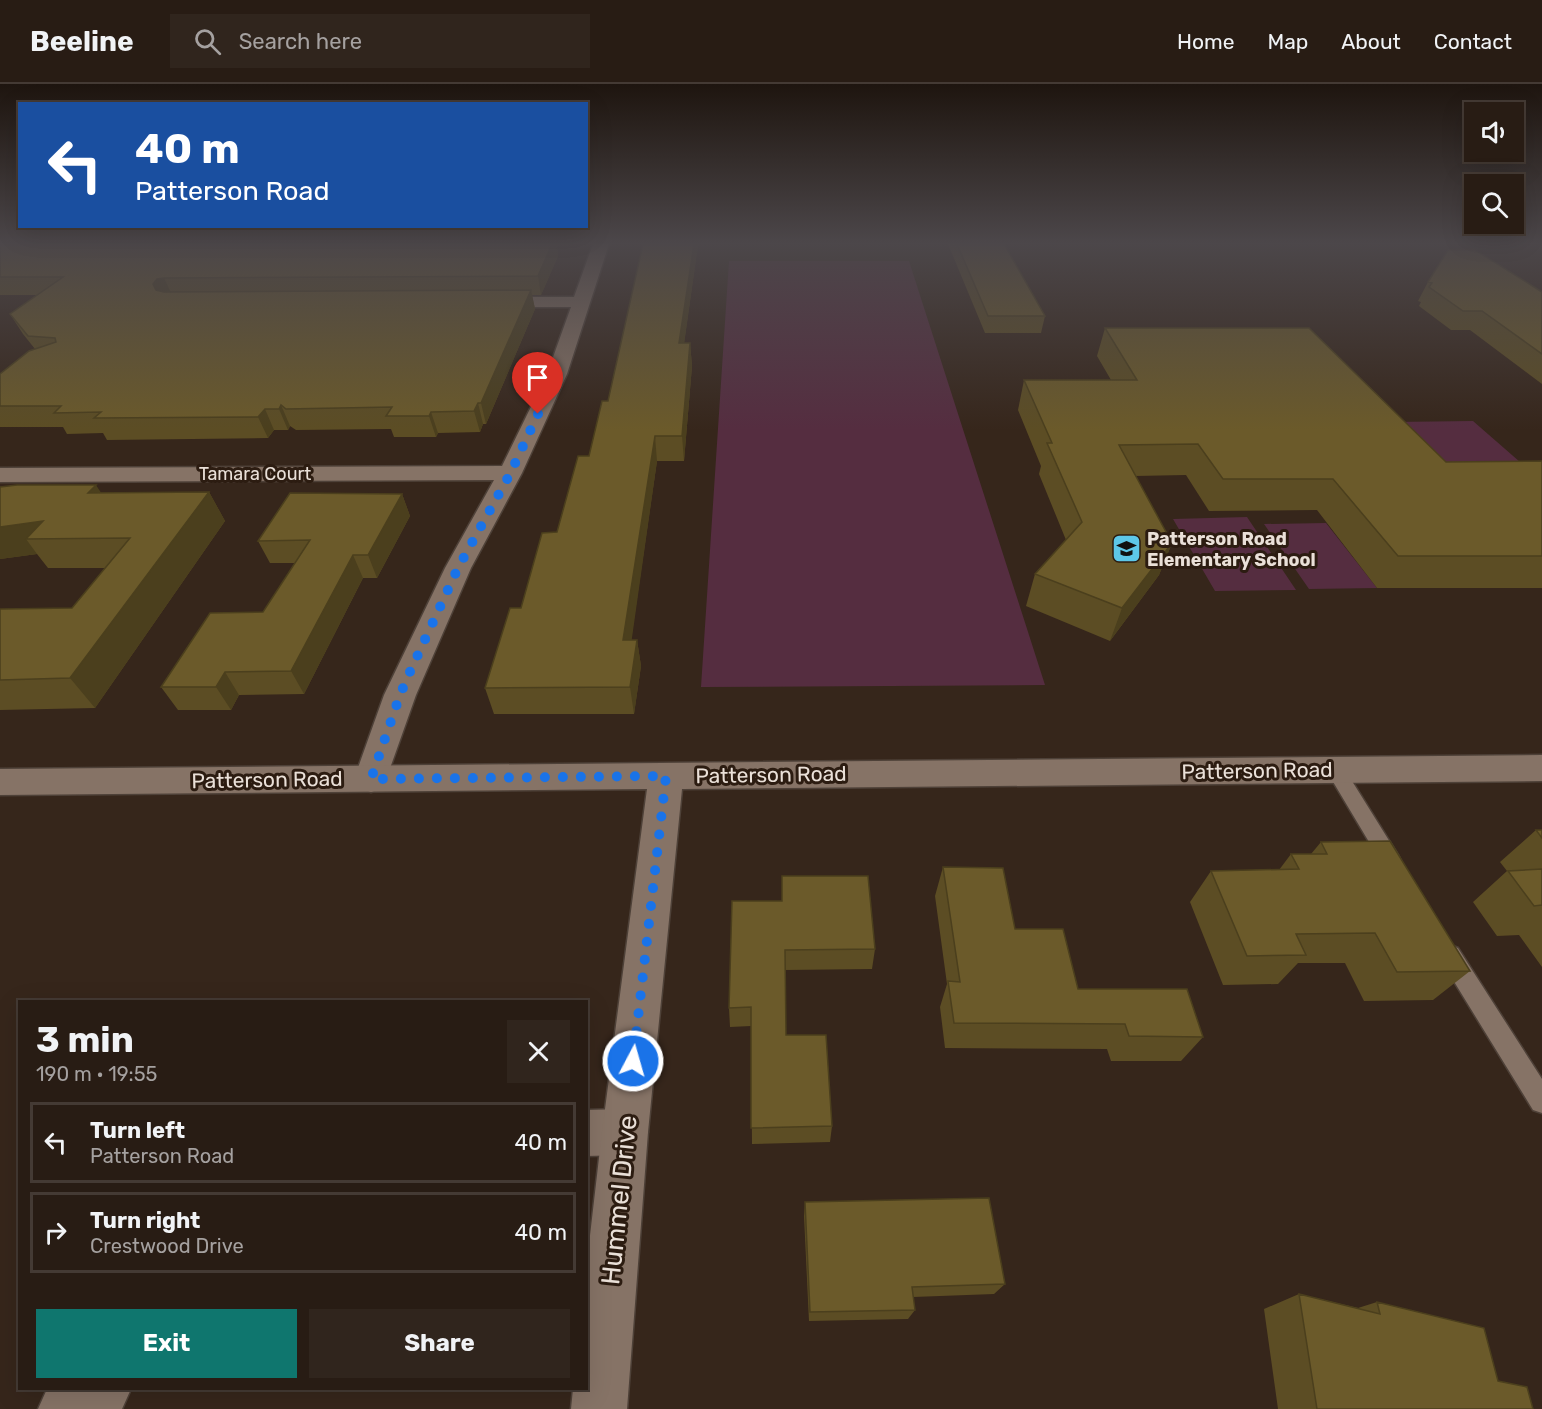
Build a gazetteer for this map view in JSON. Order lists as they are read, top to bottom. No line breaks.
{"streets":{"street":["Tamara Court","Patterson Road","Hummel Drive"]},"crossings":[["Patterson Road","Hummel Drive"]],"places":{"school or university":["Patterson Road Elementary School"]},"page":{"header":"Beeline","search":"Search here","nav":["Home","Map","About","Contact"],"turn":["40 m","Patterson Road"],"heading":["3 min","190 m · 19:55"],"list":[{"name":"Turn left","note":"Patterson Road","value":"40 m"},{"name":"Turn right","note":"Crestwood Drive","value":"40 m"}],"buttons":["Exit","Share"]}}
